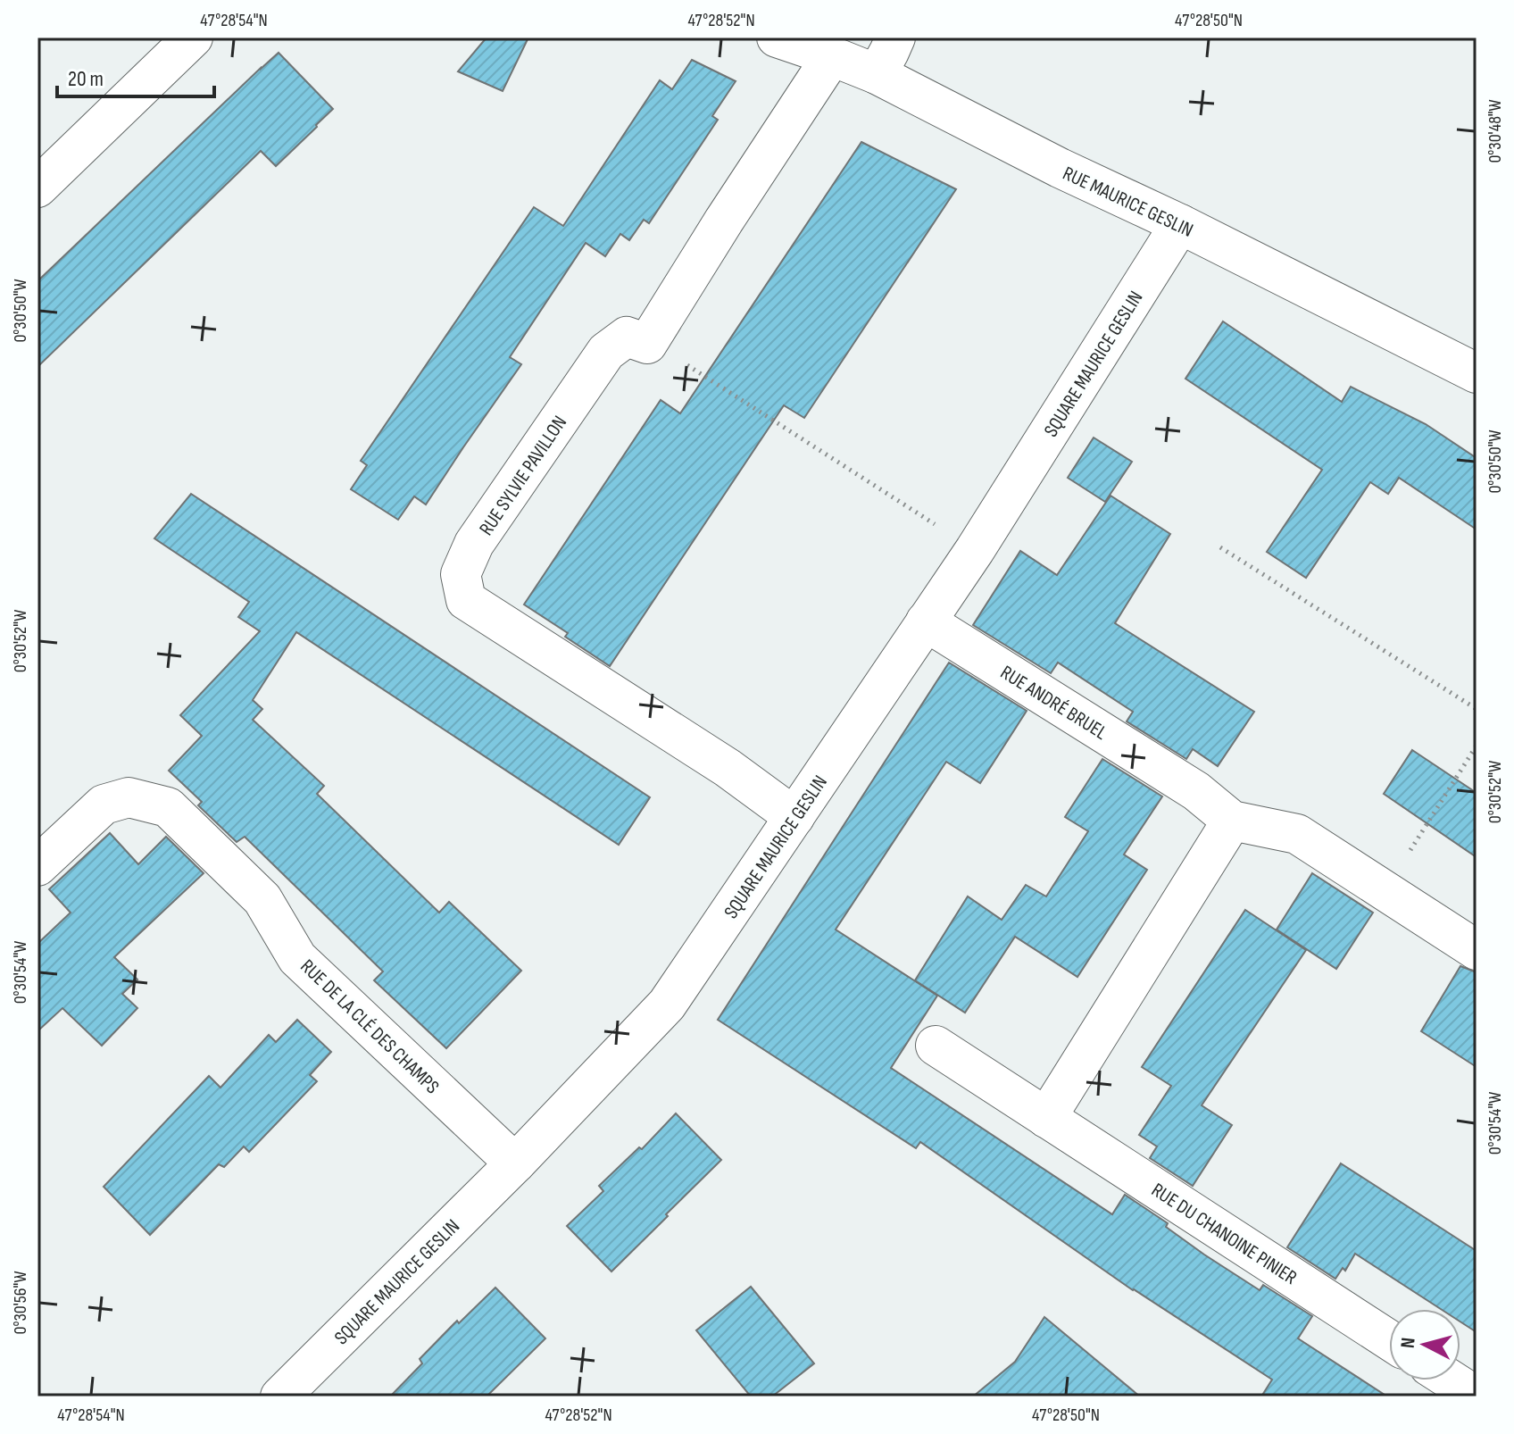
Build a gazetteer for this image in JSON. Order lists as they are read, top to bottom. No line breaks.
{"streets":{"street":["RUE MAURICE GESLIN","SQUARE MAURICE GESLIN","RUE SYLVIE PAVILLON","RUE ANDRÉ BRUEL","RUE DE LA CLÉ DES CHAMPS","RUE DU CHANOINE PINIER"]},"crossings":[["RUE MAURICE GESLIN","SQUARE MAURICE GESLIN"],["SQUARE MAURICE GESLIN","RUE SYLVIE PAVILLON"],["SQUARE MAURICE GESLIN","RUE ANDRÉ BRUEL"],["SQUARE MAURICE GESLIN","RUE DE LA CLÉ DES CHAMPS"]],"scale_bar":"20 m","north":"left","coordinates":["47°28'54\"N","47°28'52\"N","47°28'50\"N","0°30'48\"W","0°30'50\"W","0°30'52\"W","0°30'54\"W","0°30'56\"W"]}
